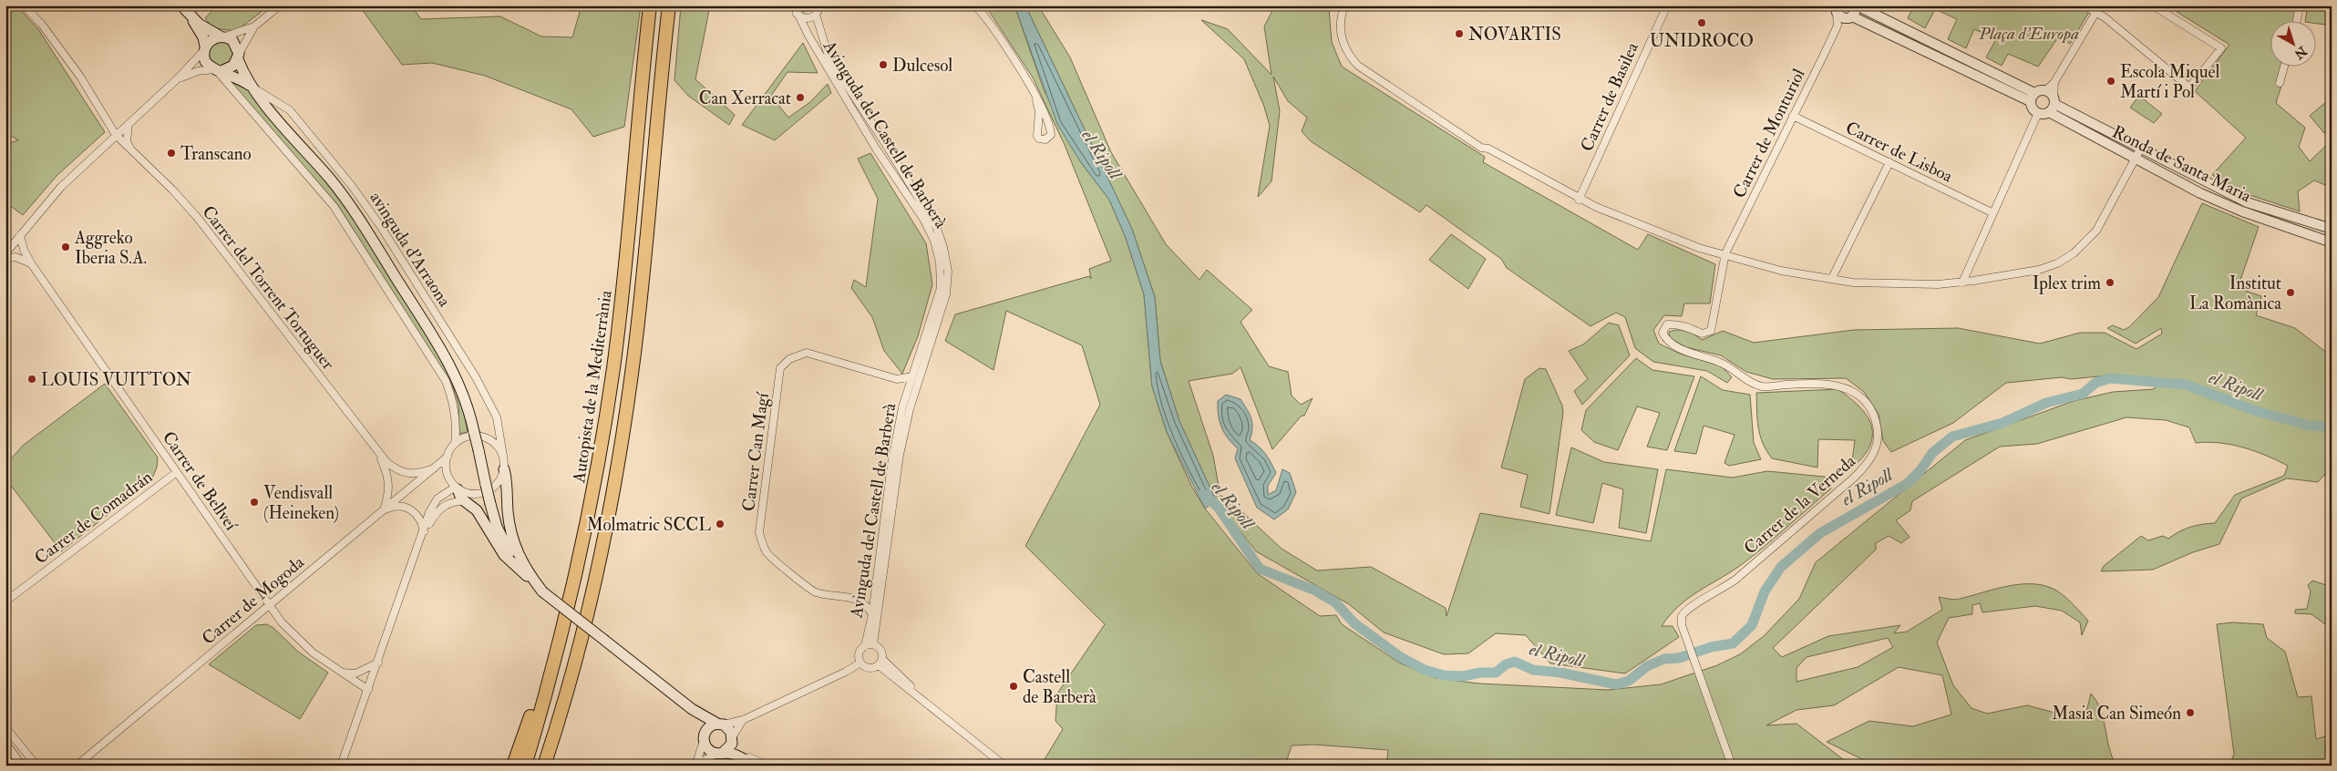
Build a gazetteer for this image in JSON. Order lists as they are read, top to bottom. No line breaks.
{"streets":{"highway":["Autopista de la Mediterrània"],"street":["Carrer de Basilea","Carrer de Monturiol","Avinguda del Castell de Barberà","Carrer de Lisboa","Ronda de Santa Maria","avinguda d'Arraona","Carrer del Torrent Tortuguer","Carrer Can Magí","Carrer de Bellveí","Carrer de la Verneda","Carrer de Comadrán","Carrer de Mogoda"]},"crossings":[["Carrer de Monturiol","Carrer de Lisboa"],["Carrer de Monturiol","Carrer de la Verneda"],["Avinguda del Castell de Barberà","Carrer Can Magí"],["avinguda d'Arraona","Carrer de Mogoda"],["Carrer del Torrent Tortuguer","Carrer de Mogoda"],["Carrer de Bellveí","Carrer de Comadrán"],["Carrer de Bellveí","Carrer de Mogoda"]],"water":["el Ripoll"],"parks":["Plaça d'Europa"],"places":["UNIDROCO","NOVARTIS","Dulcesol","Escola Miquel Martí i Pol","Can Xerracat","Transcano","Aggreko Iberia S.A.","Iplex trim","Institut La Romànica","LOUIS VUITTON","Vendisvall (Heineken)","Molmatric SCCL","Castell de Barberà","Masia Can Simeón"],"north":"bottom right"}
